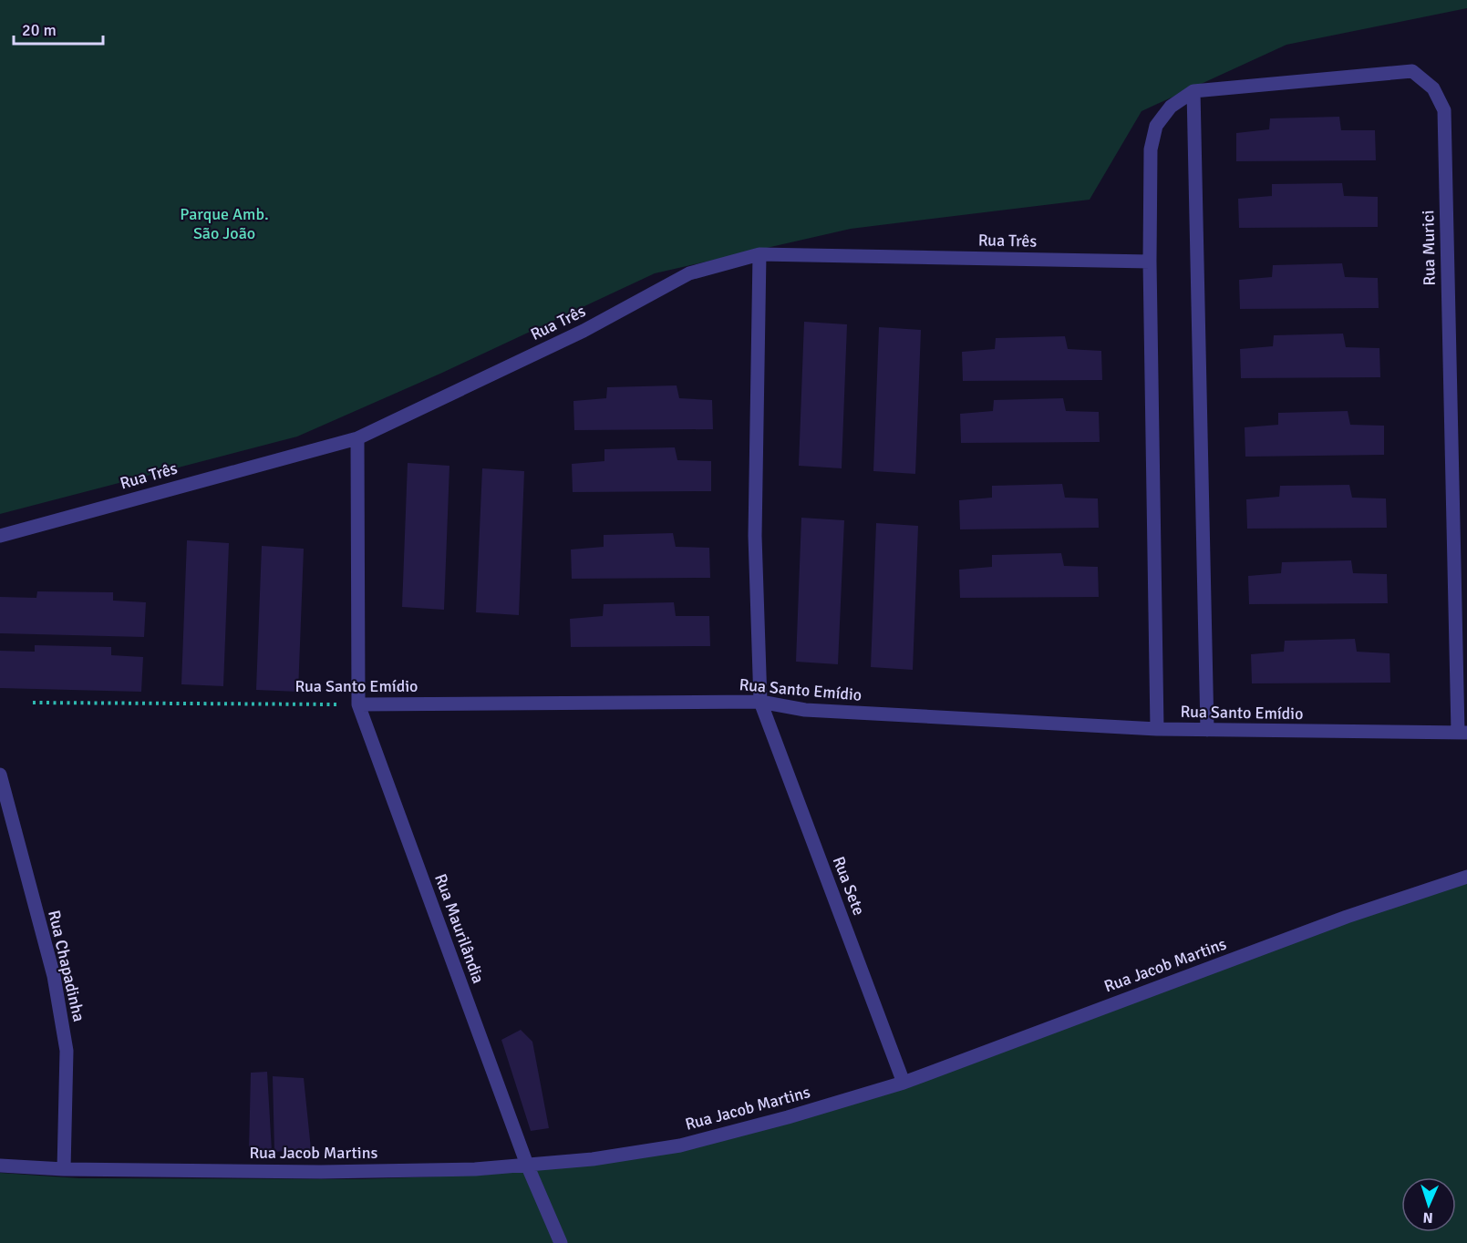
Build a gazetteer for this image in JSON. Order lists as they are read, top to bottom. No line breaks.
{"streets":{"street":["Rua Três","Rua Murici","Rua Santo Emídio","Rua Sete","Rua Maurilândia","Rua Jacob Martins","Rua Chapadinha"]},"crossings":[["Rua Três","Rua Murici"],["Rua Três","Rua Sete"],["Rua Três","Rua Maurilândia"],["Rua Murici","Rua Santo Emídio"],["Rua Santo Emídio","Rua Sete"],["Rua Santo Emídio","Rua Maurilândia"],["Rua Sete","Rua Jacob Martins"],["Rua Maurilândia","Rua Jacob Martins"],["Rua Jacob Martins","Rua Chapadinha"]],"parks":["Parque Amb. São João"],"scale_bar":"20 m","north":"bottom"}
